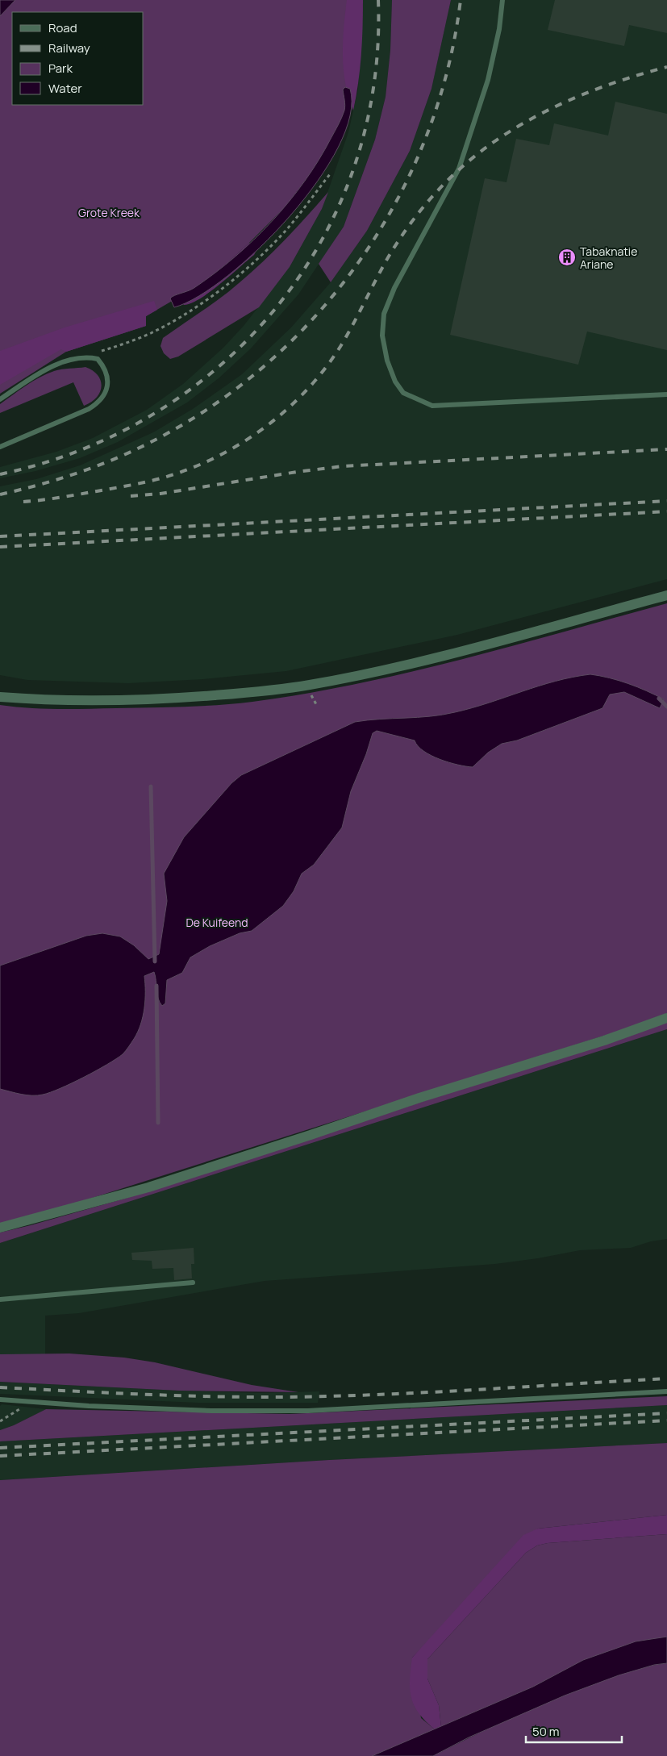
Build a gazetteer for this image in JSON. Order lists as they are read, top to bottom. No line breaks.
{"parks":["Grote Kreek","De Kuifeend"],"places":{"building":["Tabaknatie Ariane"]},"legend":["Road","Railway","Park","Water"],"scale_bar":"50 m"}
